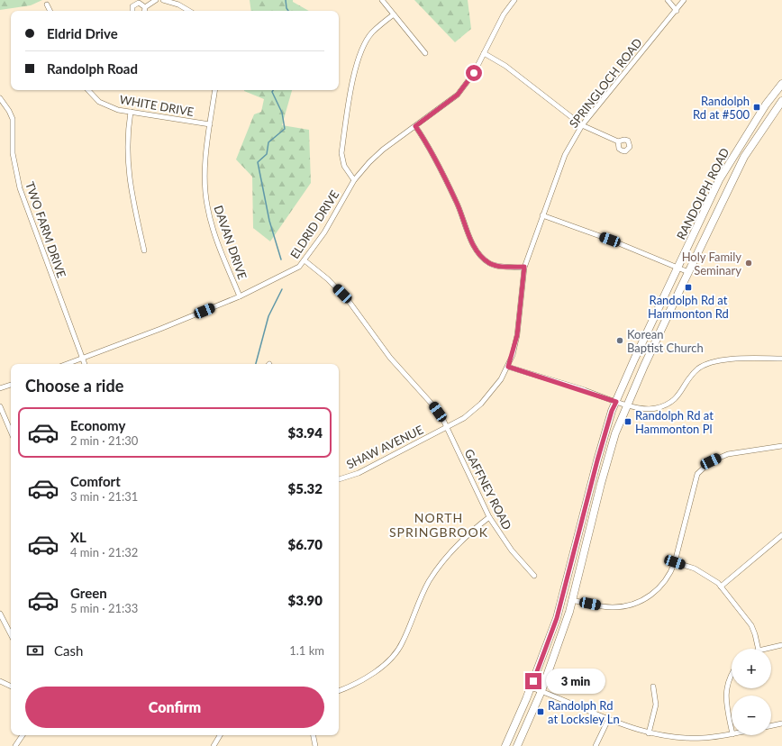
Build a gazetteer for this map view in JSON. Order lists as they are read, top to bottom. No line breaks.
{"streets":{"main road":["RANDOLPH ROAD"],"street":["SPRINGLOCH ROAD","WHITE DRIVE","ELDRID DRIVE","TWO FARM DRIVE","DAVAN DRIVE","SHAW AVENUE","GAFFNEY ROAD"]},"crossings":[["SPRINGLOCH ROAD","SHAW AVENUE"],["WHITE DRIVE","DAVAN DRIVE"],["ELDRID DRIVE","TWO FARM DRIVE"],["ELDRID DRIVE","DAVAN DRIVE"],["ELDRID DRIVE","GAFFNEY ROAD"],["SHAW AVENUE","GAFFNEY ROAD"]],"districts":["NORTH SPRINGBROOK"],"places":{"transit":["Randolph Rd at #500","Randolph Rd at Hammonton Rd","Randolph Rd at Hammonton Pl","Randolph Rd at Locksley Ln"],"other":["Holy Family Seminary","Korean Baptist Church"]},"page":{"banner":["Eldrid Drive","Randolph Road"],"heading":"Choose a ride","list":[{"name":"Economy","note":"2 min · 21:30","value":"$3.94"},{"name":"Comfort","note":"3 min · 21:31","value":"$5.32"},{"name":"XL","note":"4 min · 21:32","value":"$6.70"},{"name":"Green","note":"5 min · 21:33","value":"$3.90"}],"pay":["Cash","1.1 km"],"map_buttons":["+","−"],"bubble":"3 min","buttons":"Confirm"}}
